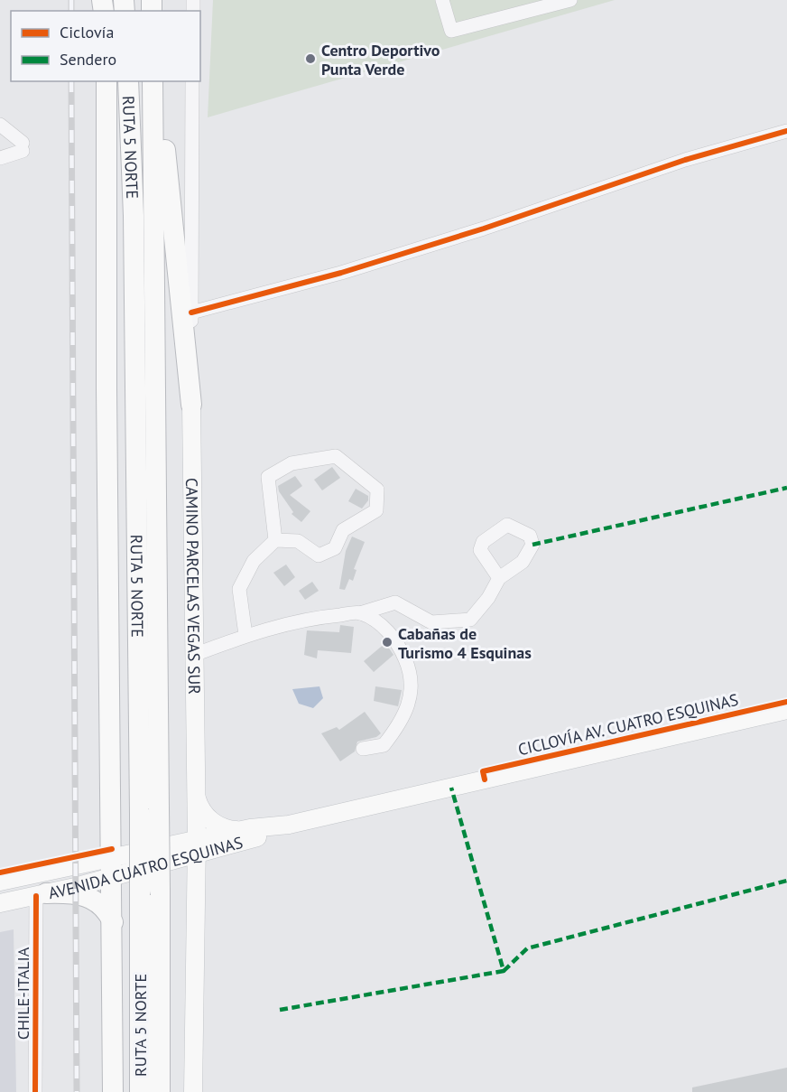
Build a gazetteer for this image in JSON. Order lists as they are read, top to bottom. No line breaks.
{"streets":{"highway":["RUTA 5 NORTE"],"main road":["CAMINO PARCELAS VEGAS SUR","AVENIDA CUATRO ESQUINAS"],"street":["CHILE-ITALIA"],"cycle path":["CICLOVÍA AV. CUATRO ESQUINAS"]},"crossings":[["CAMINO PARCELAS VEGAS SUR","AVENIDA CUATRO ESQUINAS"],["AVENIDA CUATRO ESQUINAS","CHILE-ITALIA"]],"places":["Centro Deportivo Punta Verde","Cabañas de Turismo 4 Esquinas"],"legend":["Ciclovía","Sendero"]}
